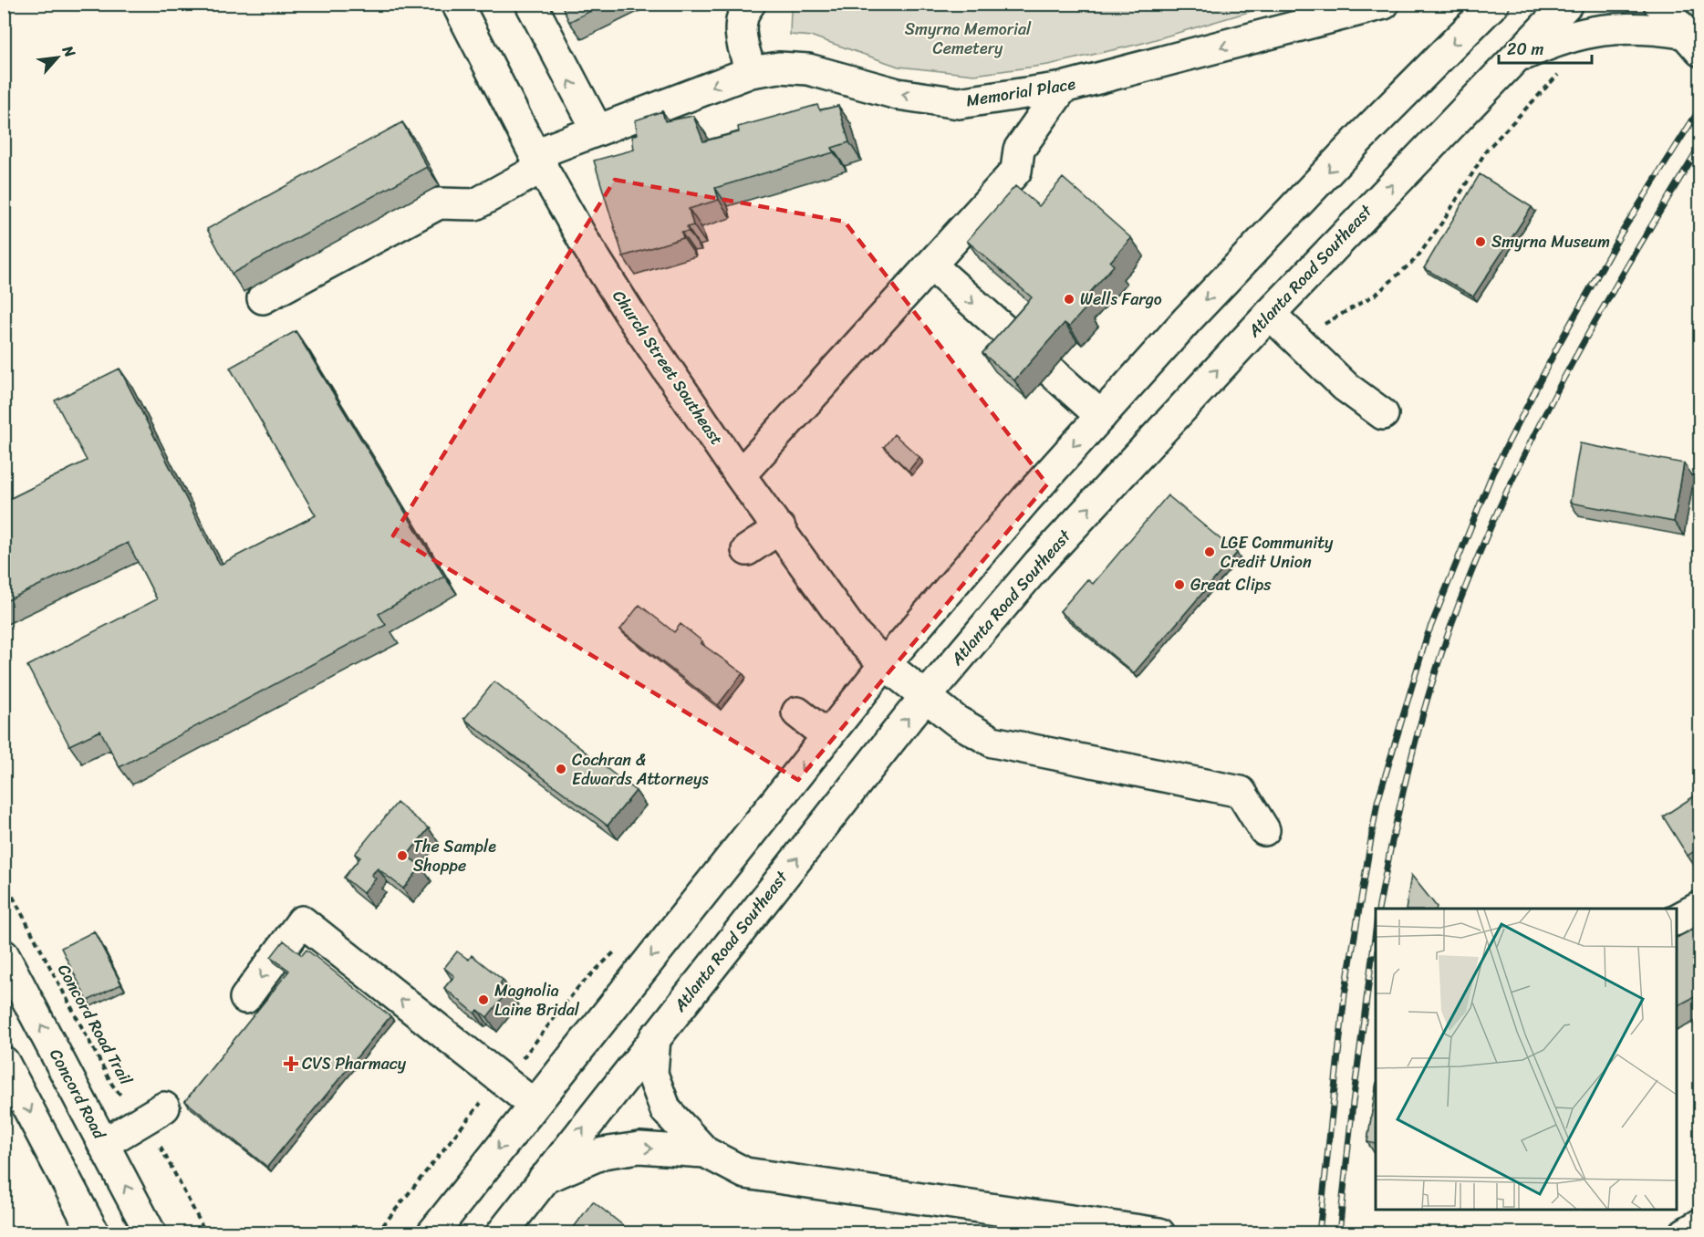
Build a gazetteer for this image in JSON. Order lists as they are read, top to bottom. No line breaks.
{"streets":{"main road":["Memorial Place","Atlanta Road Southeast","Church Street Southeast","Concord Road"],"path":["Concord Road Trail"]},"crossings":[["Memorial Place","Church Street Southeast"],["Atlanta Road Southeast","Church Street Southeast"]],"one_way":["Memorial Place"],"parks":["Smyrna Memorial Cemetery"],"places":{"other":["Smyrna Museum","Wells Fargo","LGE Community Credit Union","Great Clips","Cochran & Edwards Attorneys","The Sample Shoppe","Magnolia Laine Bridal"],"health":["CVS Pharmacy"]},"scale_bar":"20 m","north":"top right"}
